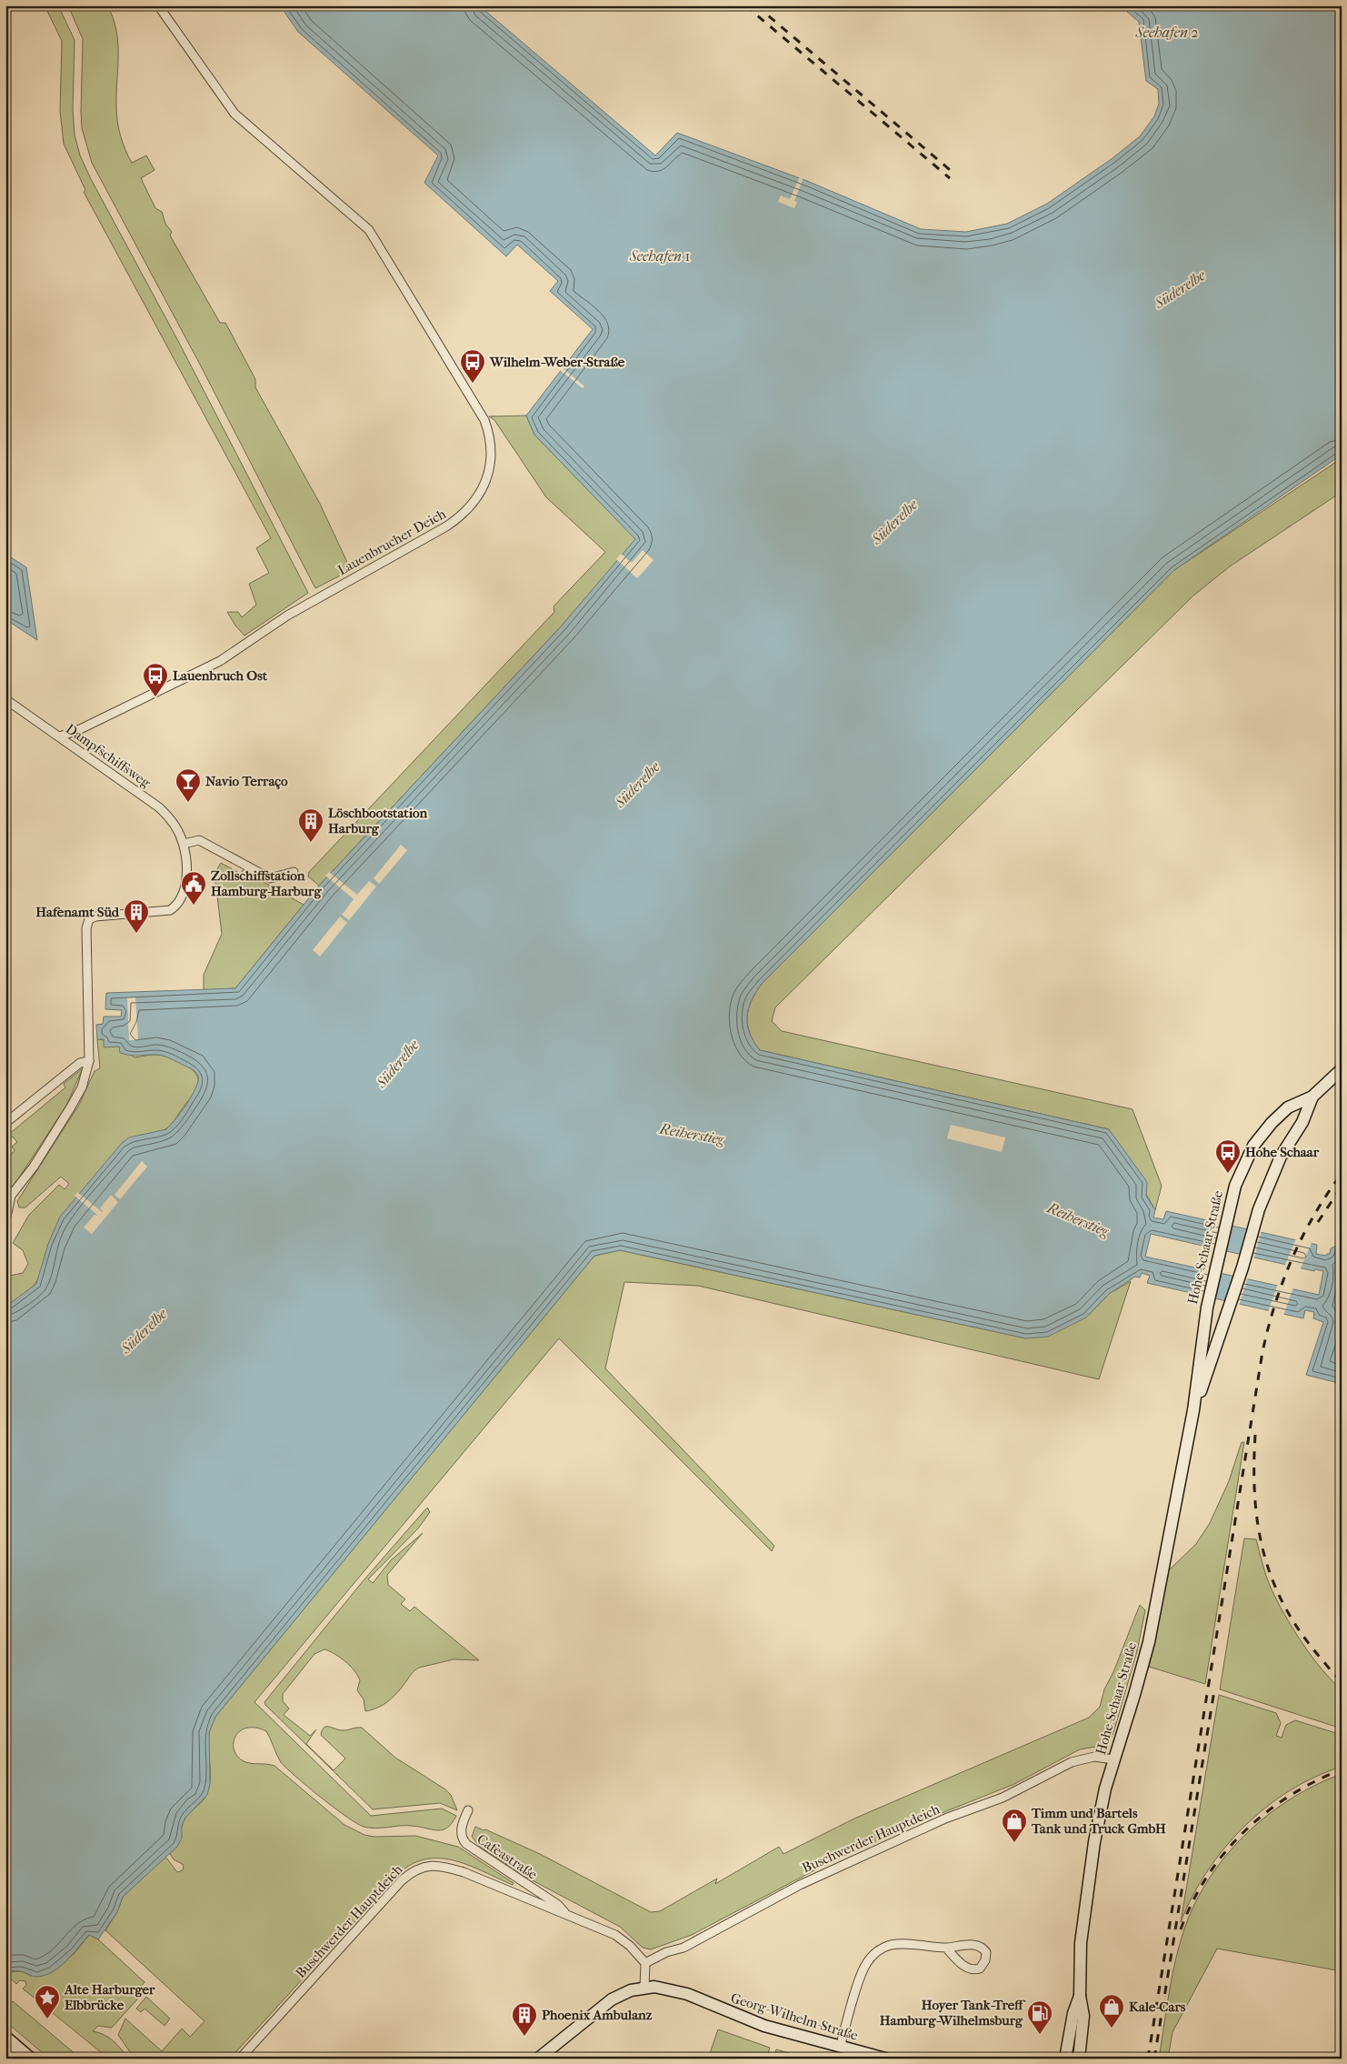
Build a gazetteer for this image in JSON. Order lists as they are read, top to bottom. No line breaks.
{"streets":{"main road":["Hohe-Schaar-Straße","Georg-Wilhelm-Straße"],"street":["Lauenbrucher Deich","Dampfschiffsweg","Buschwerder Hauptdeich","Cafeastraße"]},"crossings":[["Lauenbrucher Deich","Dampfschiffsweg"],["Hohe-Schaar-Straße","Buschwerder Hauptdeich"],["Buschwerder Hauptdeich","Cafeastraße"]],"water":["Seehafen 2","Seehafen 1","Süderelbe","Reiherstieg"],"places":{"bus stop":["Wilhelm-Weber-Straße","Lauenbruch Ost","Hohe Schaar"],"bar":["Navio Terraço"],"building":["Löschbootstation Harburg","Hafenamt Süd","Phoenix Ambulanz"],"public building":["Zollschiffstation Hamburg-Harburg"],"shop":["Timm und Bartels Tank und Truck GmbH","Kale-Cars"],"place":["Alte Harburger Elbbrücke"],"fuel station":["Hoyer Tank-Treff Hamburg-Wilhelmsburg"]}}
